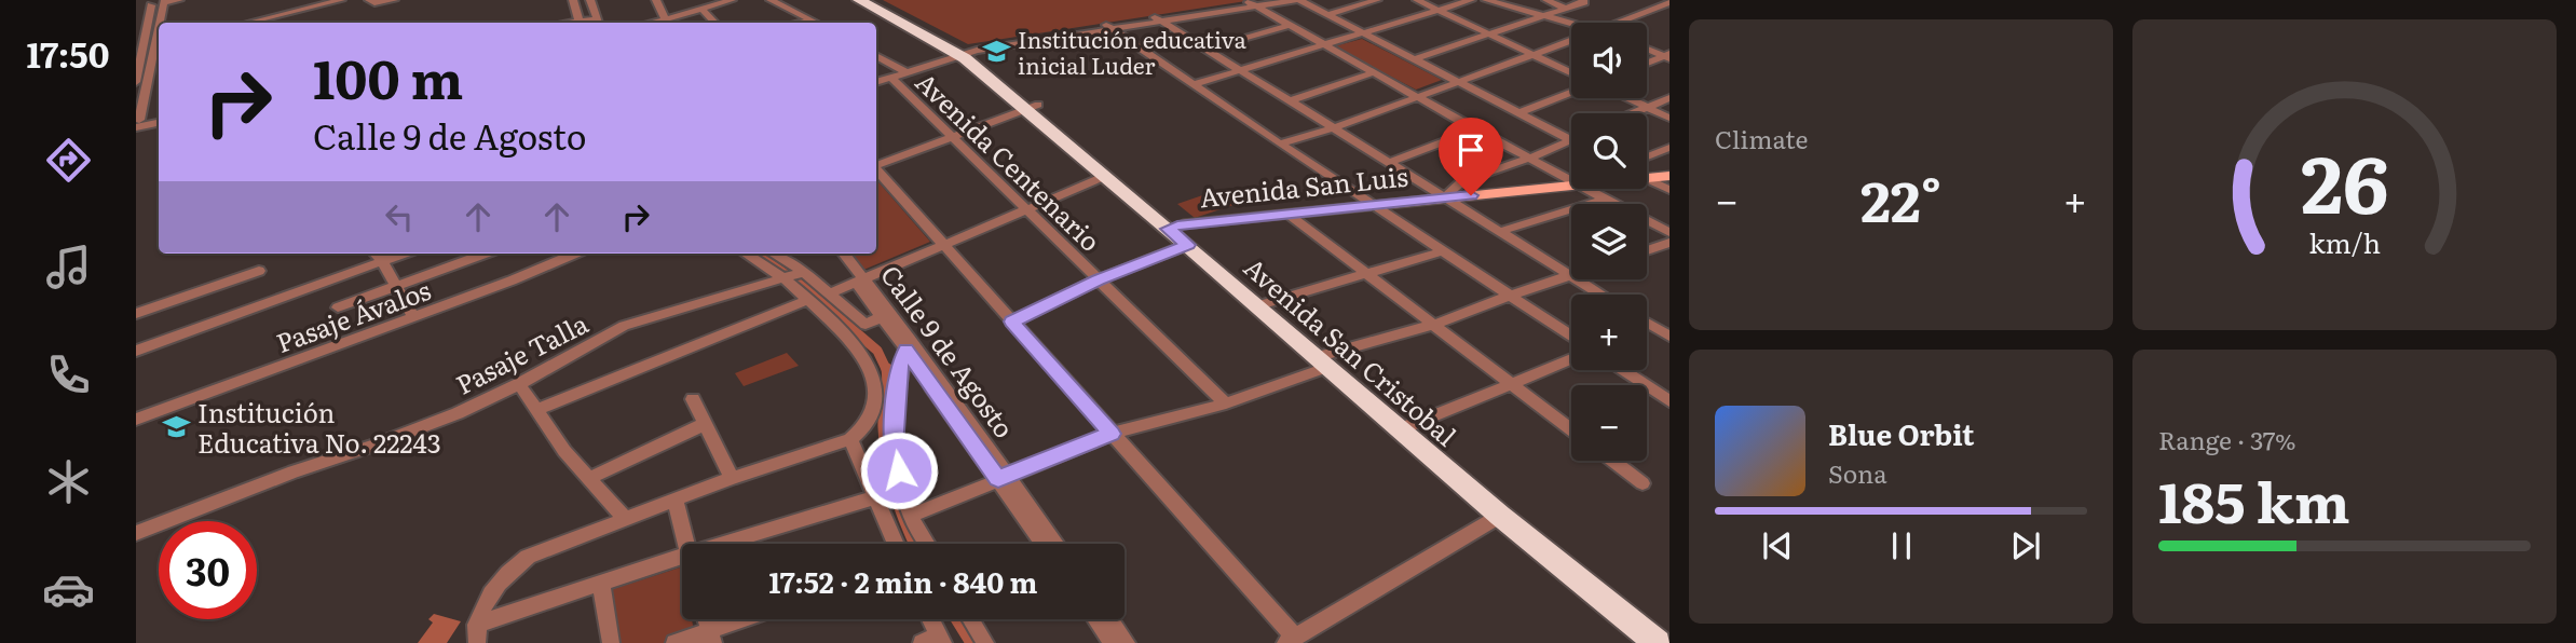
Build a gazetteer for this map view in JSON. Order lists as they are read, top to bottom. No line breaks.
{"streets":{"highway":["Avenida San Cristobal"],"main road":["Avenida San Luis"],"street":["Avenida Centenario","Pasaje Ávalos","Calle 9 de Agosto","Pasaje Talla"]},"crossings":[["Avenida San Luis","Avenida San Cristobal"]],"places":{"school or university":["Institución educativa inicial Luder","Institución Educativa No. 22243"]},"page":{"tabs":"17:50","tile":["Climate",["Range · 37%","185 km"]],"map_buttons":["+","−"],"turn":["100 m","Calle 9 de Agosto"],"heat":["−","22°","+"],"song":["Blue Orbit","Sona"],"limit":"30","trip":"17:52 · 2 min · 840 m","gauge":["26","km/h"]}}
